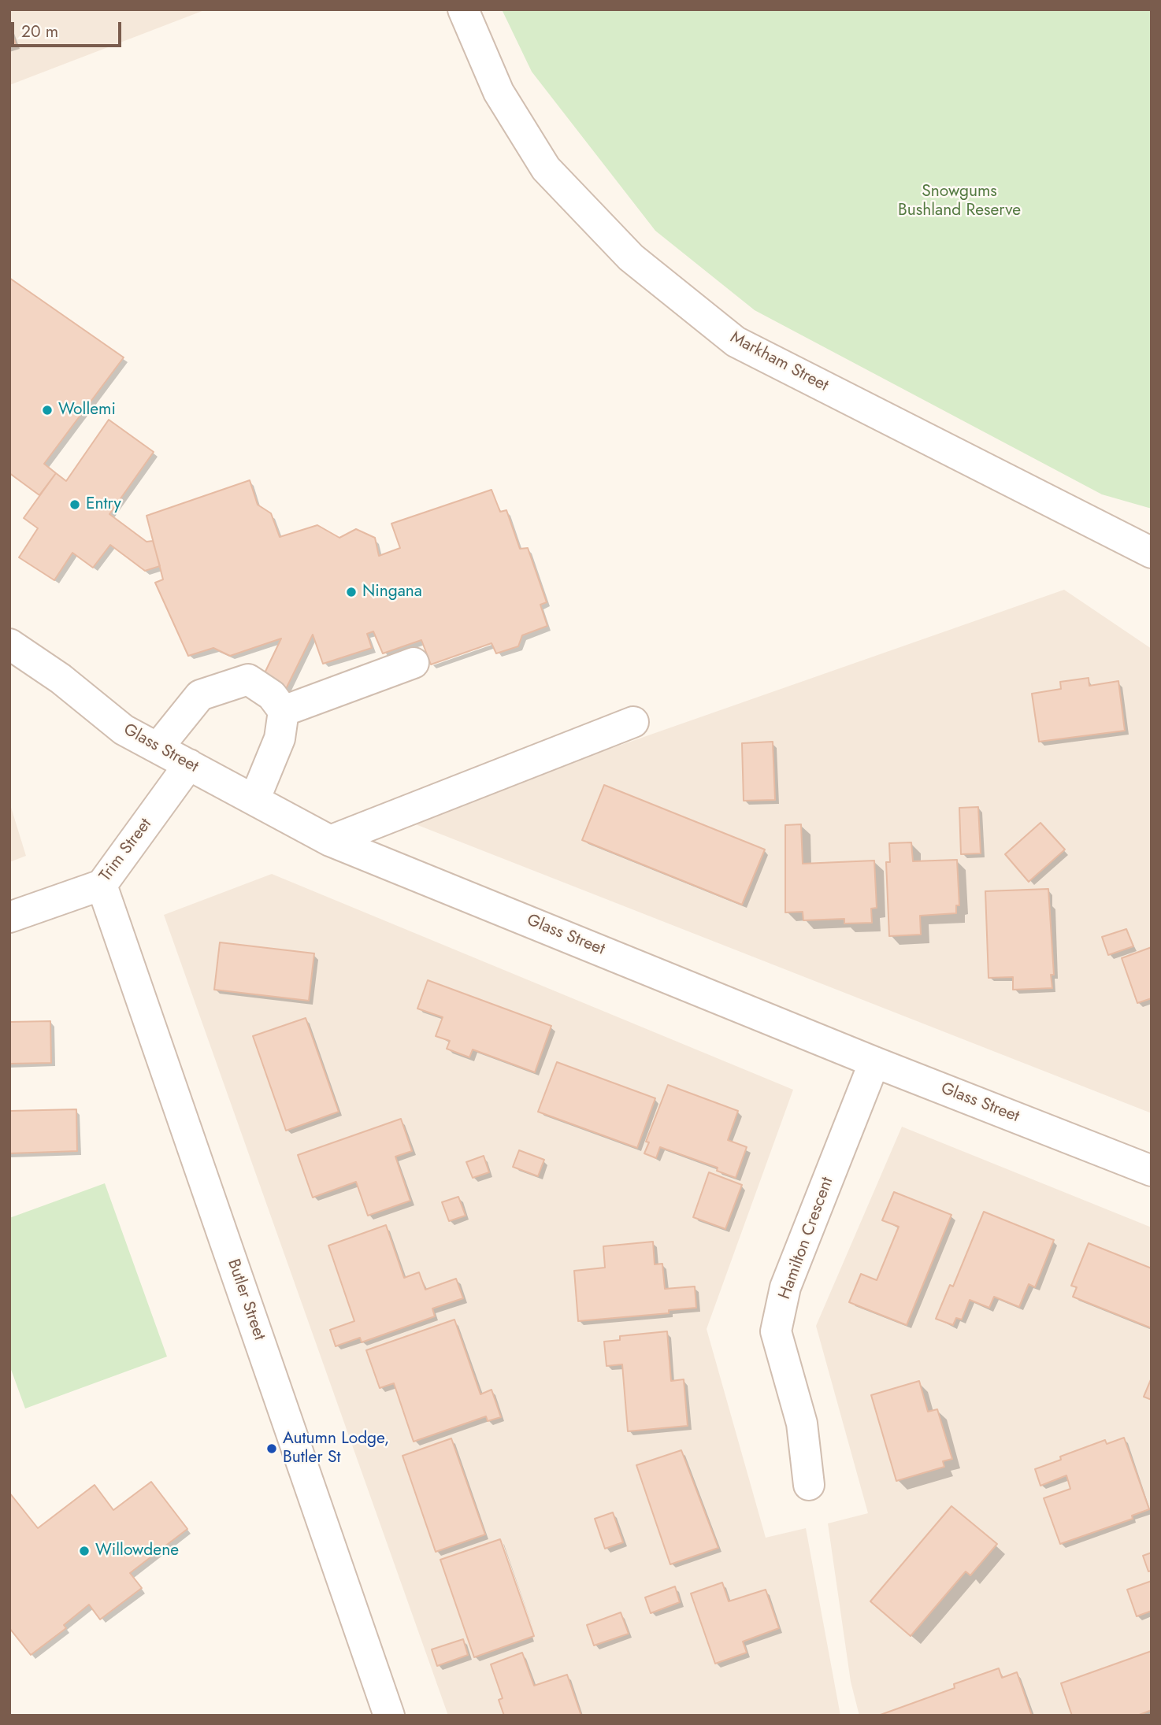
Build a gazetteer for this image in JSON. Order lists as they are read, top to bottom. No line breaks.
{"streets":{"street":["Markham Street","Glass Street","Trim Street","Hamilton Crescent","Butler Street"]},"crossings":[["Glass Street","Trim Street"],["Glass Street","Hamilton Crescent"],["Trim Street","Butler Street"]],"parks":["Snowgums Bushland Reserve"],"places":["Wollemi","Entry","Ningana","Autumn Lodge, Butler St","Willowdene"],"scale_bar":"20 m"}
